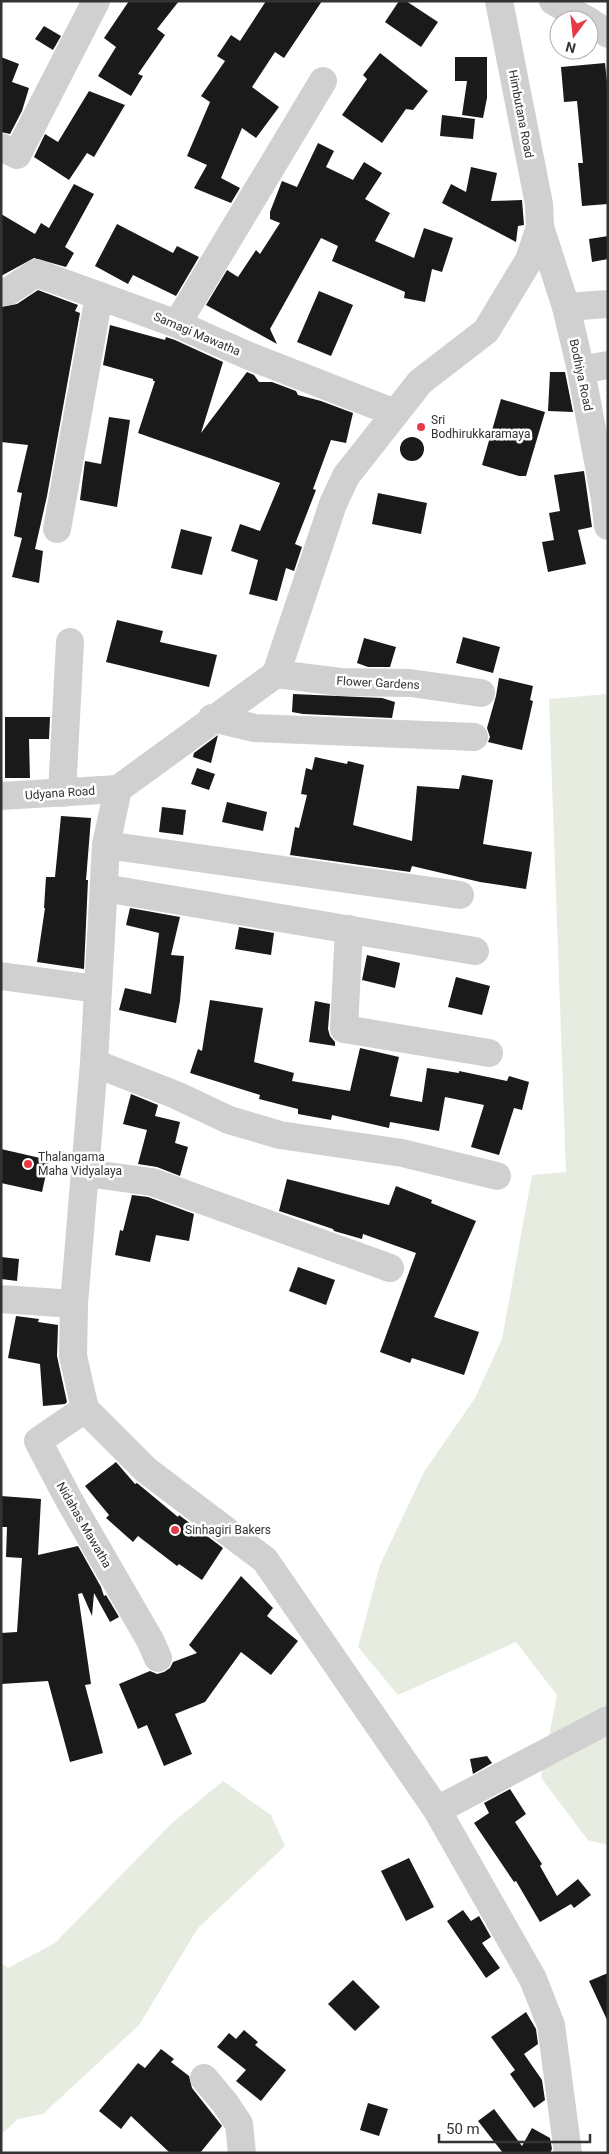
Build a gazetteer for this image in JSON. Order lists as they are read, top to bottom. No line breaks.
{"streets":{"street":["Himbutana Road","Samagi Mawatha","Bodhiya Road","Flower Gardens","Udyana Road","Nidahas Mawatha"]},"crossings":[["Himbutana Road","Bodhiya Road"]],"places":["Sri Bodhirukkaramaya","Thalangama Maha Vidyalaya","Sinhagiri Bakers"],"scale_bar":"50 m","north":"bottom"}
